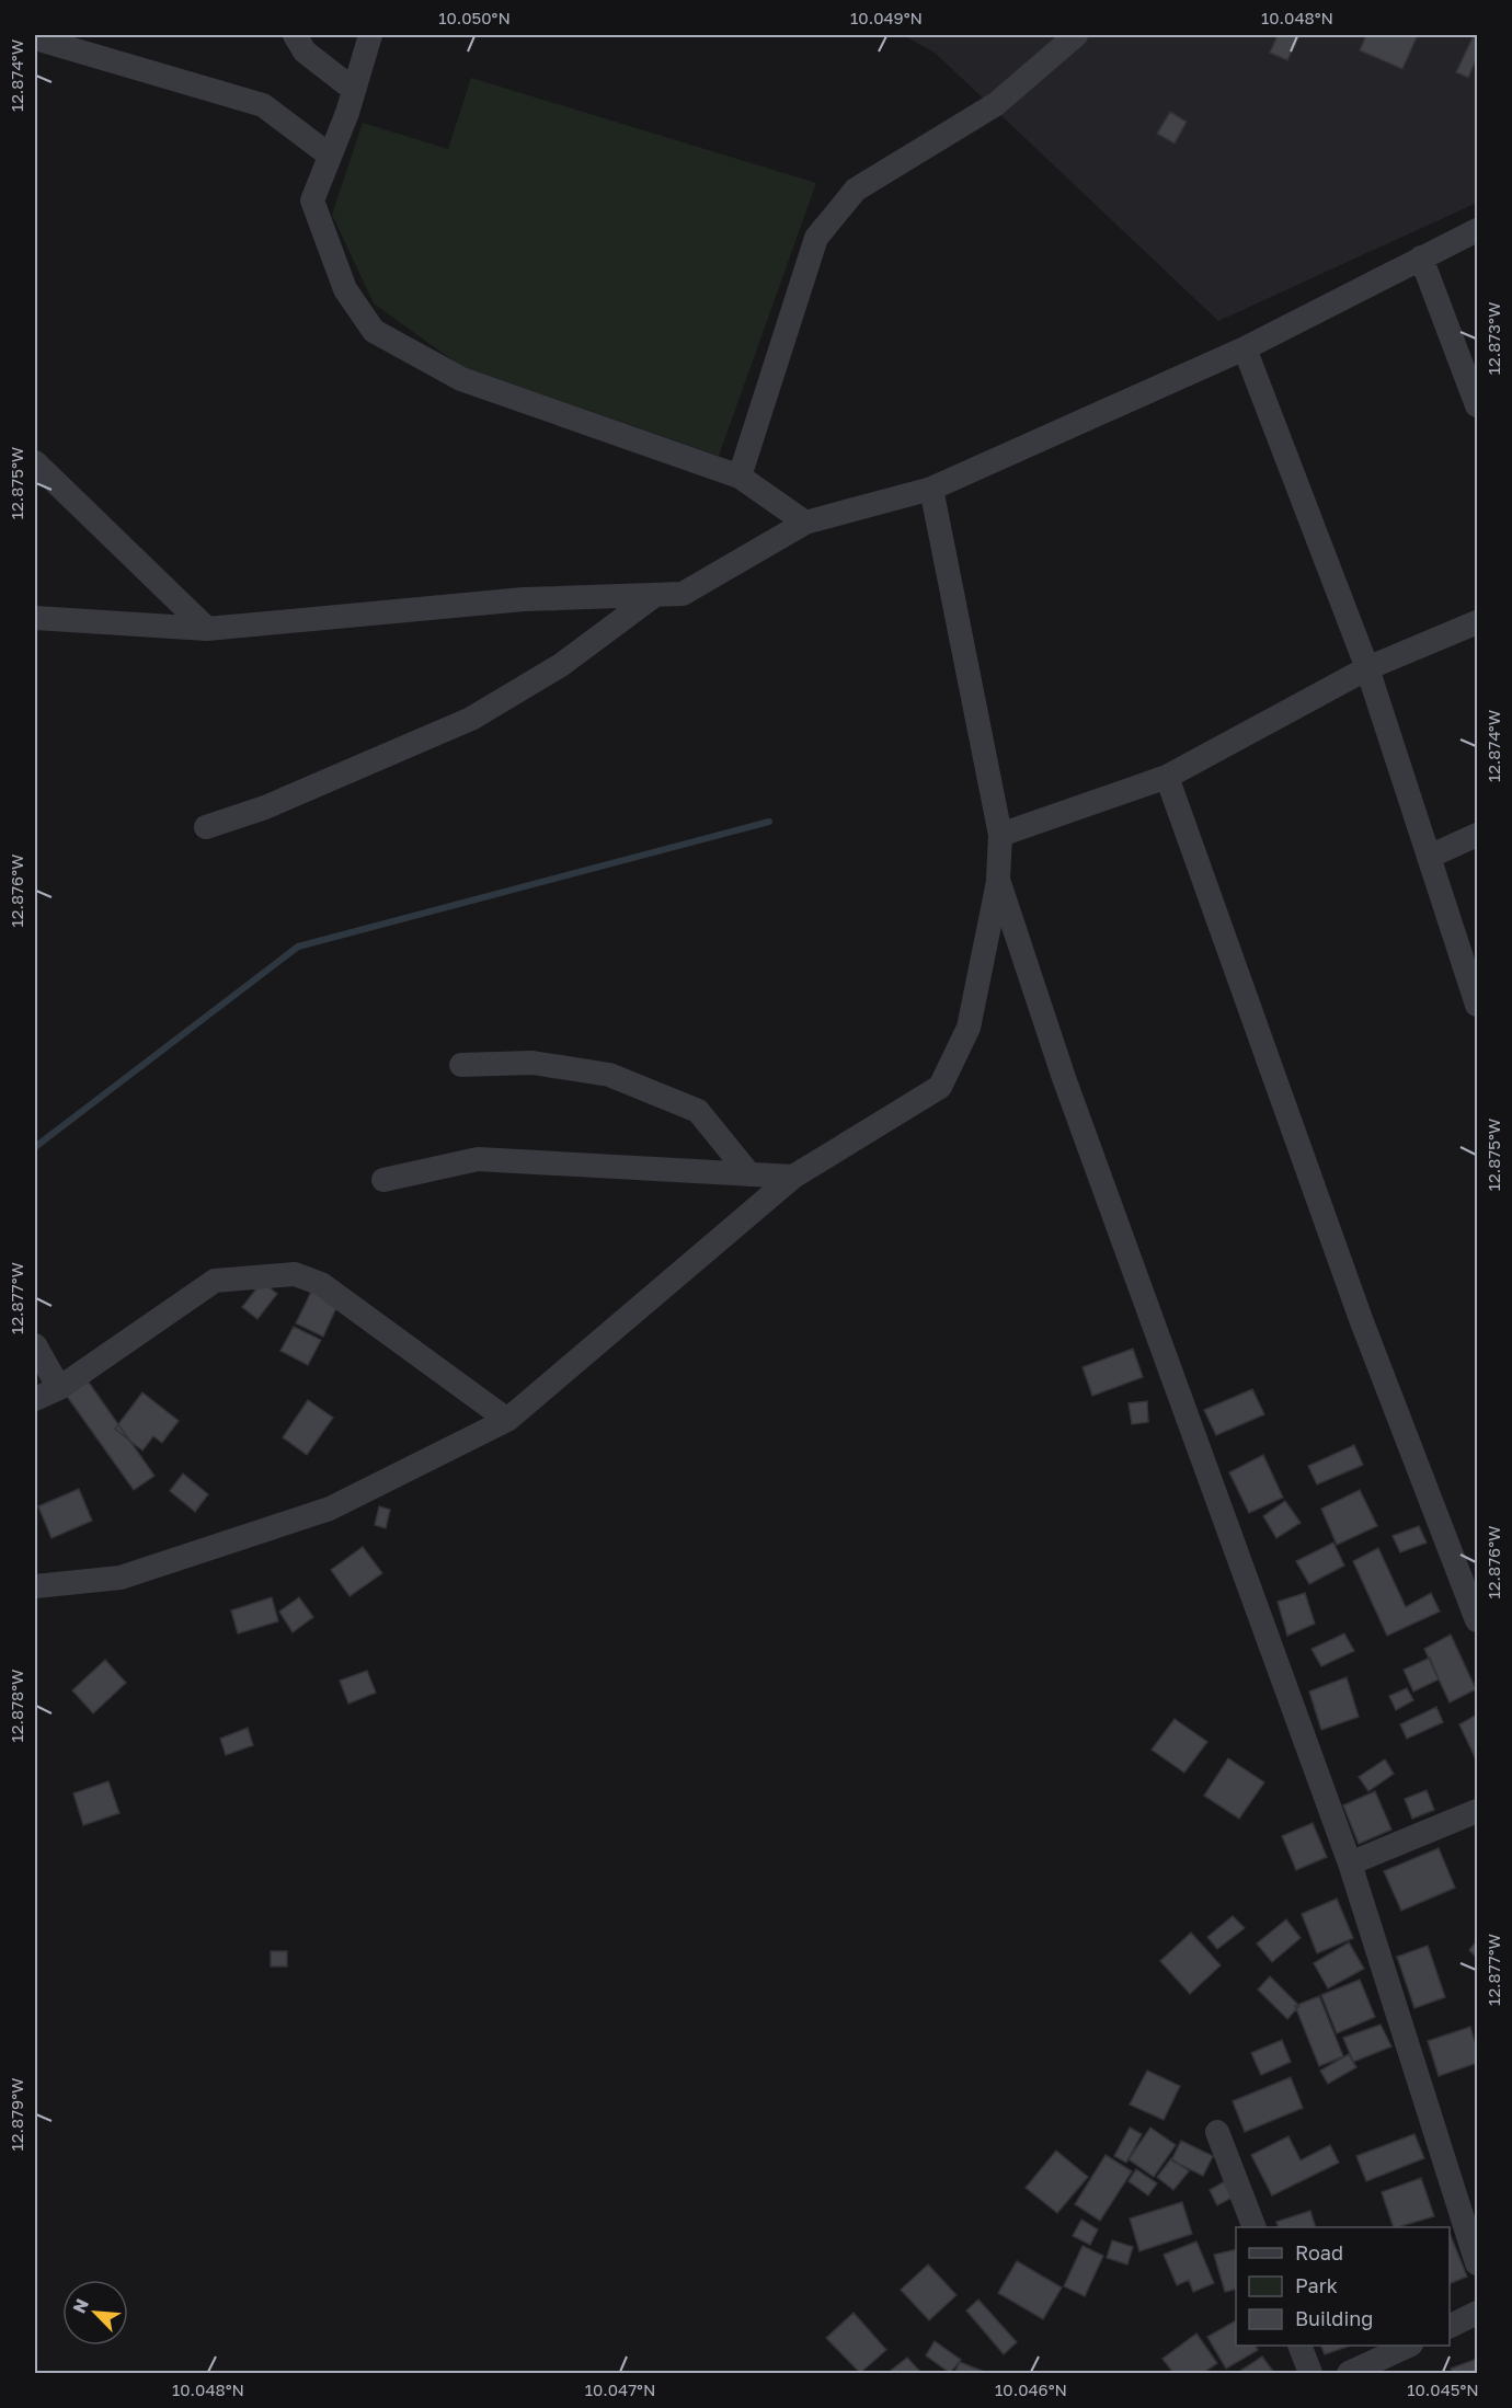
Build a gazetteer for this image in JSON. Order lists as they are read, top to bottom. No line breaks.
{"legend":["Road","Park","Building"],"north":"top left","coordinates":["10.050°N","10.049°N","10.048°N","12.874°W","12.873°W","12.875°W","12.876°W","12.877°W","12.878°W","12.879°W","10.047°N","10.046°N","10.045°N"]}
